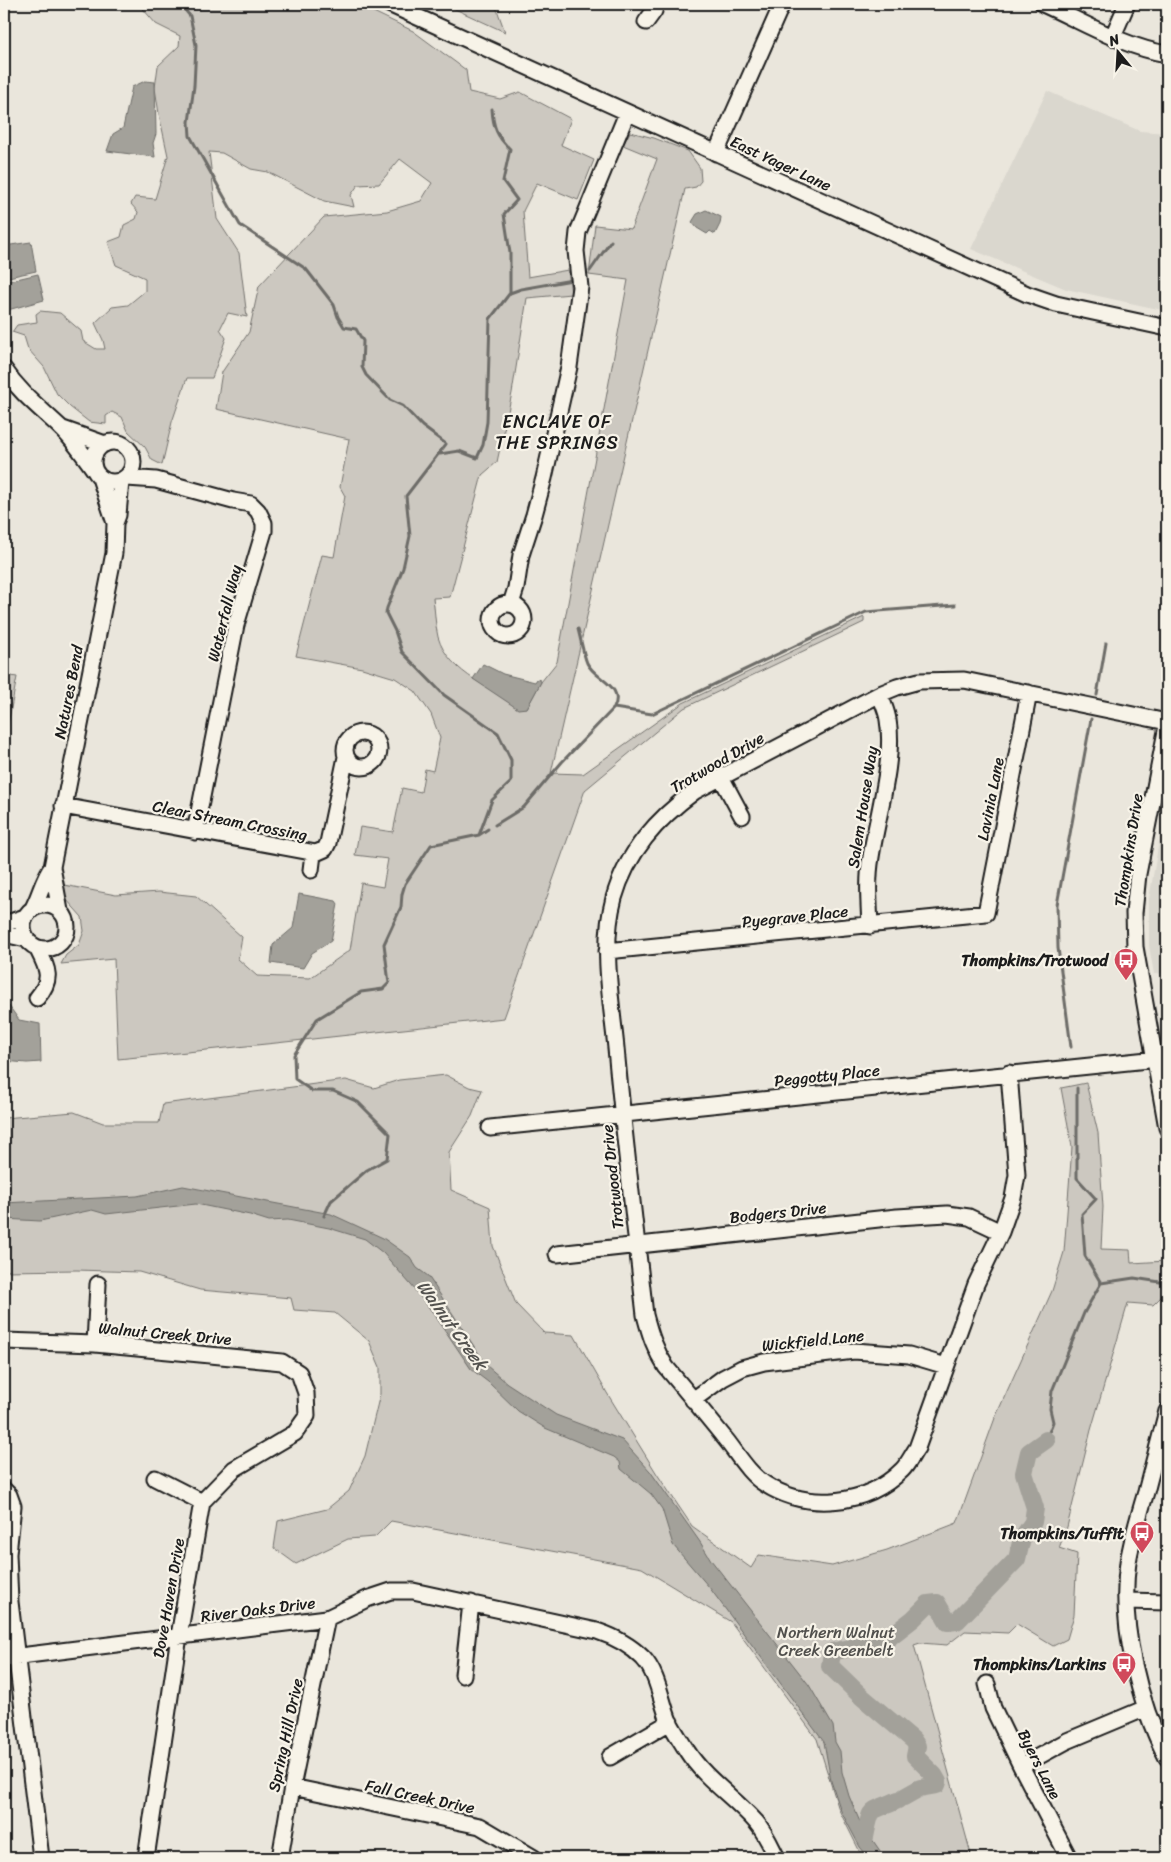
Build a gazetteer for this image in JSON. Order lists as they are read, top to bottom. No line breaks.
{"streets":{"street":["East Yager Lane","Waterfall Way","Natures Bend","Trotwood Drive","Lavinia Lane","Salem House Way","Clear Stream Crossing","Thompkins Drive","Pyegrave Place","Peggotty Place","Bodgers Drive","Walnut Creek Drive","Wickfield Lane","Dove Haven Drive","River Oaks Drive","Spring Hill Drive","Byers Lane","Fall Creek Drive"]},"crossings":[["Waterfall Way","Natures Bend"],["Waterfall Way","Clear Stream Crossing"],["Natures Bend","Clear Stream Crossing"],["Trotwood Drive","Lavinia Lane"],["Trotwood Drive","Salem House Way"],["Trotwood Drive","Pyegrave Place"],["Trotwood Drive","Peggotty Place"],["Trotwood Drive","Bodgers Drive"],["Trotwood Drive","Wickfield Lane"],["Lavinia Lane","Pyegrave Place"],["Salem House Way","Pyegrave Place"],["Thompkins Drive","Peggotty Place"],["Walnut Creek Drive","Dove Haven Drive"],["Dove Haven Drive","River Oaks Drive"],["River Oaks Drive","Spring Hill Drive"],["Spring Hill Drive","Fall Creek Drive"]],"districts":["ENCLAVE OF THE SPRINGS"],"water":["Walnut Creek"],"parks":["Northern Walnut Creek Greenbelt"],"places":{"bus stop":["Thompkins/Trotwood","Thompkins/Tuffit","Thompkins/Larkins"]},"north":"top"}
